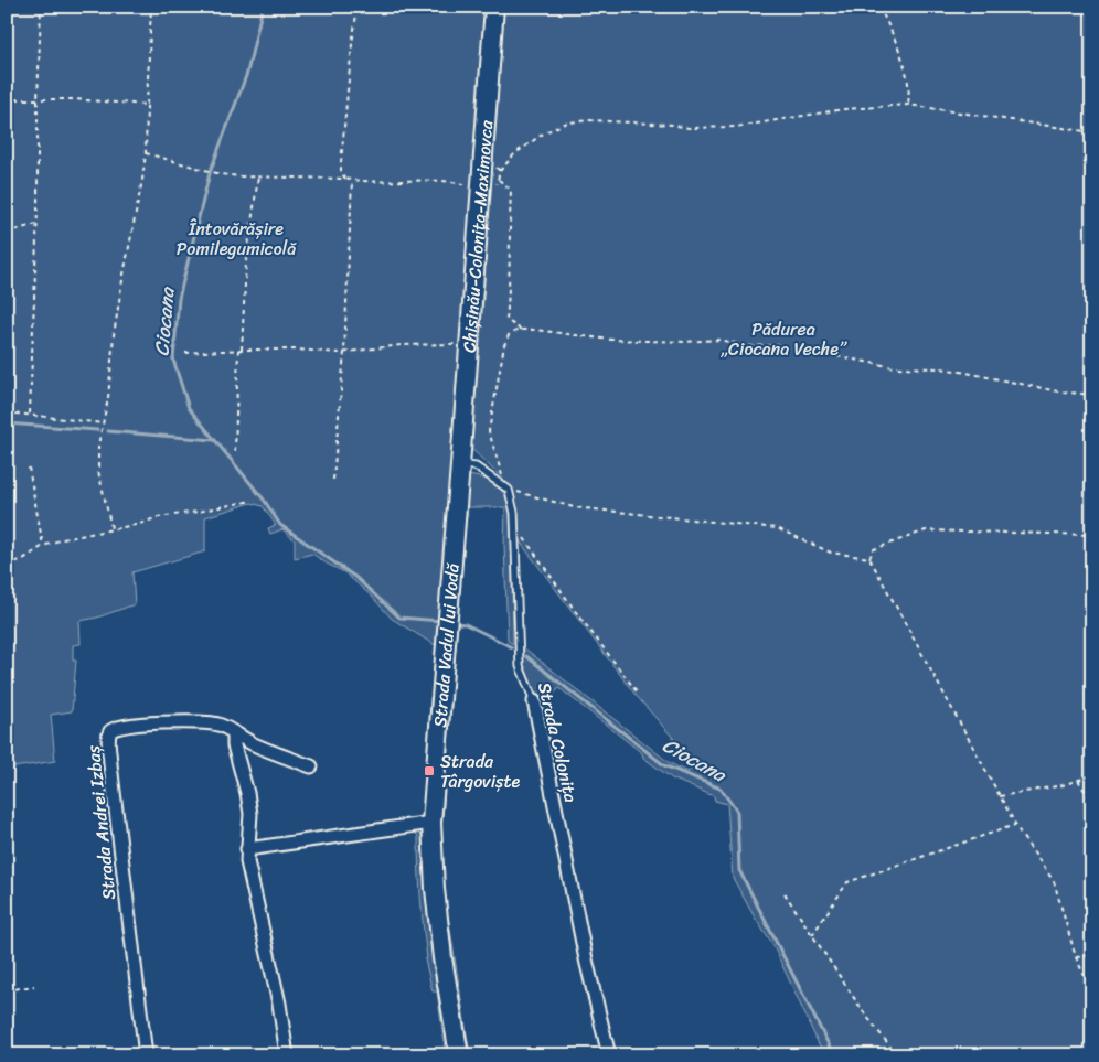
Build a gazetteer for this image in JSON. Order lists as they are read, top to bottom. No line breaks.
{"streets":{"street":["Chișinău-Colonița-Maximovca","Strada Vadul lui Vodă","Strada Colonița","Strada Andrei Izbaș"]},"crossings":[["Chișinău-Colonița-Maximovca","Strada Vadul lui Vodă"]],"water":["Ciocana"],"parks":["Întovărășire Pomilegumicolă","Pădurea „Ciocana Veche”"],"places":{"transit":["Strada Târgoviște"]}}
